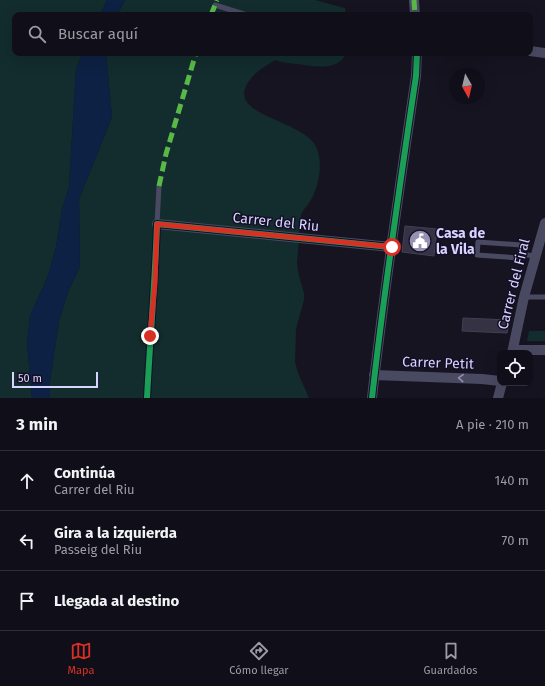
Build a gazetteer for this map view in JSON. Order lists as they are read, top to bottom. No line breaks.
{"streets":{"street":["Carrer del Riu","Carrer del Firal","Carrer Petit"]},"one_way":["Carrer Petit"],"places":{"public building":["Casa de la Vila"]},"scale_bar":"50 m","north":"bottom","page":{"search":"Buscar aquí","scale":"50 m","heading":["3 min","A pie · 210 m"],"list":[["Continúa","Carrer del Riu","140 m"],["Gira a la izquierda","Passeig del Riu","70 m"],"Llegada al destino"],"nav":["Mapa","Cómo llegar","Guardados"]}}
